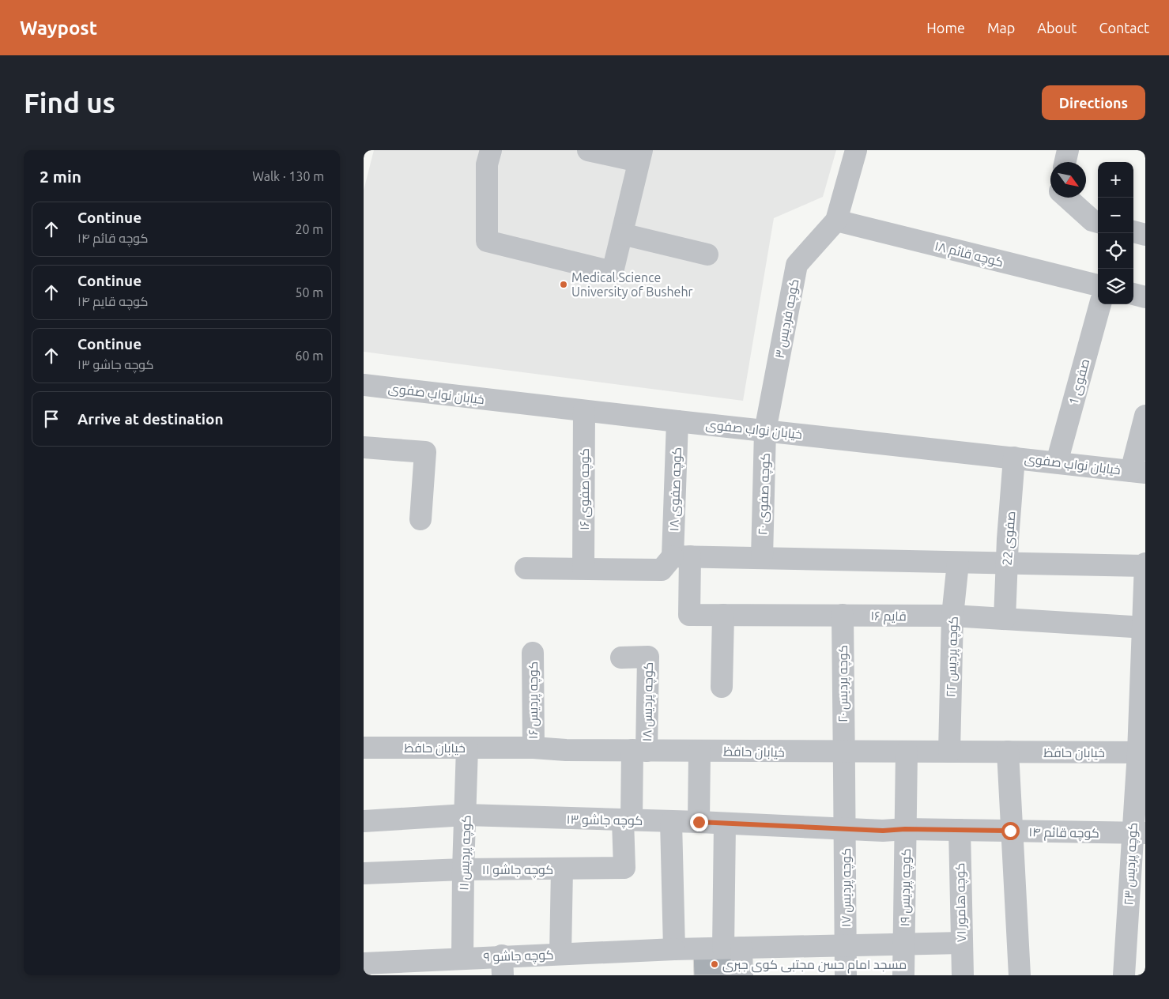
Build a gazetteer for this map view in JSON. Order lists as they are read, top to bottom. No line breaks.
{"streets":{"street":["کوچه قائم ۱۸","کوچه فردیس ۳","صفوی 1","خیابان نواب صفوی","کوچه صفوی ۱۶","کوچه صفوی ۱۸","کوچه صفوی ۲۰","صفوی 22","قایم ۱۶","کوچه پردیس ۲۲","کوچه پردیس ۲۰","کوچه پردیس ۱۶","کوچه پردیس ۱۸","خیابان حافظ","کوچه جاشو ۱۳","کوچه قائم ۱۴","کوچه پردیس ۱۱","کوچه پردیس ۲۳","کوچه جاشو ۱۱","کوچه پردیس ۱۷","کوچه پردیس ۱۹","کوچه هامور ۷۱","کوچه جاشو ۹"]},"crossings":[["کوچه قائم ۱۸","کوچه فردیس ۳"],["کوچه فردیس ۳","خیابان نواب صفوی"],["کوچه فردیس ۳","کوچه صفوی ۲۰"],["صفوی 1","خیابان نواب صفوی"],["خیابان نواب صفوی","کوچه صفوی ۱۶"],["خیابان نواب صفوی","کوچه صفوی ۱۸"],["خیابان نواب صفوی","کوچه صفوی ۲۰"],["خیابان نواب صفوی","صفوی 22"],["کوچه صفوی ۱۸","قایم ۱۶"],["صفوی 22","قایم ۱۶"],["قایم ۱۶","کوچه پردیس ۲۲"],["قایم ۱۶","کوچه پردیس ۲۰"],["قایم ۱۶","کوچه پردیس ۲۳"],["کوچه پردیس ۲۲","خیابان حافظ"],["کوچه پردیس ۲۰","خیابان حافظ"],["کوچه پردیس ۲۰","کوچه پردیس ۱۷"],["کوچه پردیس ۱۶","خیابان حافظ"],["کوچه پردیس ۱۸","خیابان حافظ"],["خیابان حافظ","کوچه پردیس ۱۱"],["خیابان حافظ","کوچه پردیس ۲۳"],["خیابان حافظ","کوچه پردیس ۱۷"],["خیابان حافظ","کوچه پردیس ۱۹"],["کوچه جاشو ۱۳","کوچه قائم ۱۴"],["کوچه جاشو ۱۳","کوچه پردیس ۱۱"],["کوچه جاشو ۱۳","کوچه جاشو ۱۱"],["کوچه جاشو ۱۳","کوچه پردیس ۱۷"],["کوچه جاشو ۱۳","کوچه پردیس ۱۹"],["کوچه قائم ۱۴","کوچه پردیس ۲۳"],["کوچه قائم ۱۴","کوچه پردیس ۱۹"],["کوچه قائم ۱۴","کوچه هامور ۷۱"],["کوچه پردیس ۱۱","کوچه جاشو ۱۱"],["کوچه پردیس ۱۱","کوچه جاشو ۹"],["کوچه پردیس ۱۷","کوچه جاشو ۹"],["کوچه پردیس ۱۹","کوچه جاشو ۹"],["کوچه هامور ۷۱","کوچه جاشو ۹"]],"places":["Medical Science University of Bushehr","مسجد امام حسن مجتبی کوی جبری"],"north":"bottom right","page":{"header":"Waypost","nav":["Home","Map","About","Contact"],"buttons":"Directions","title":"Find us","heading":["2 min","Walk · 130 m"],"map_buttons":["+","−"],"list":[["Continue","کوچه قائم ۱۴","20 m"],["Continue","کوچه قایم ۱۴","50 m"],["Continue","کوچه جاشو ۱۳","60 m"],"Arrive at destination"]}}
